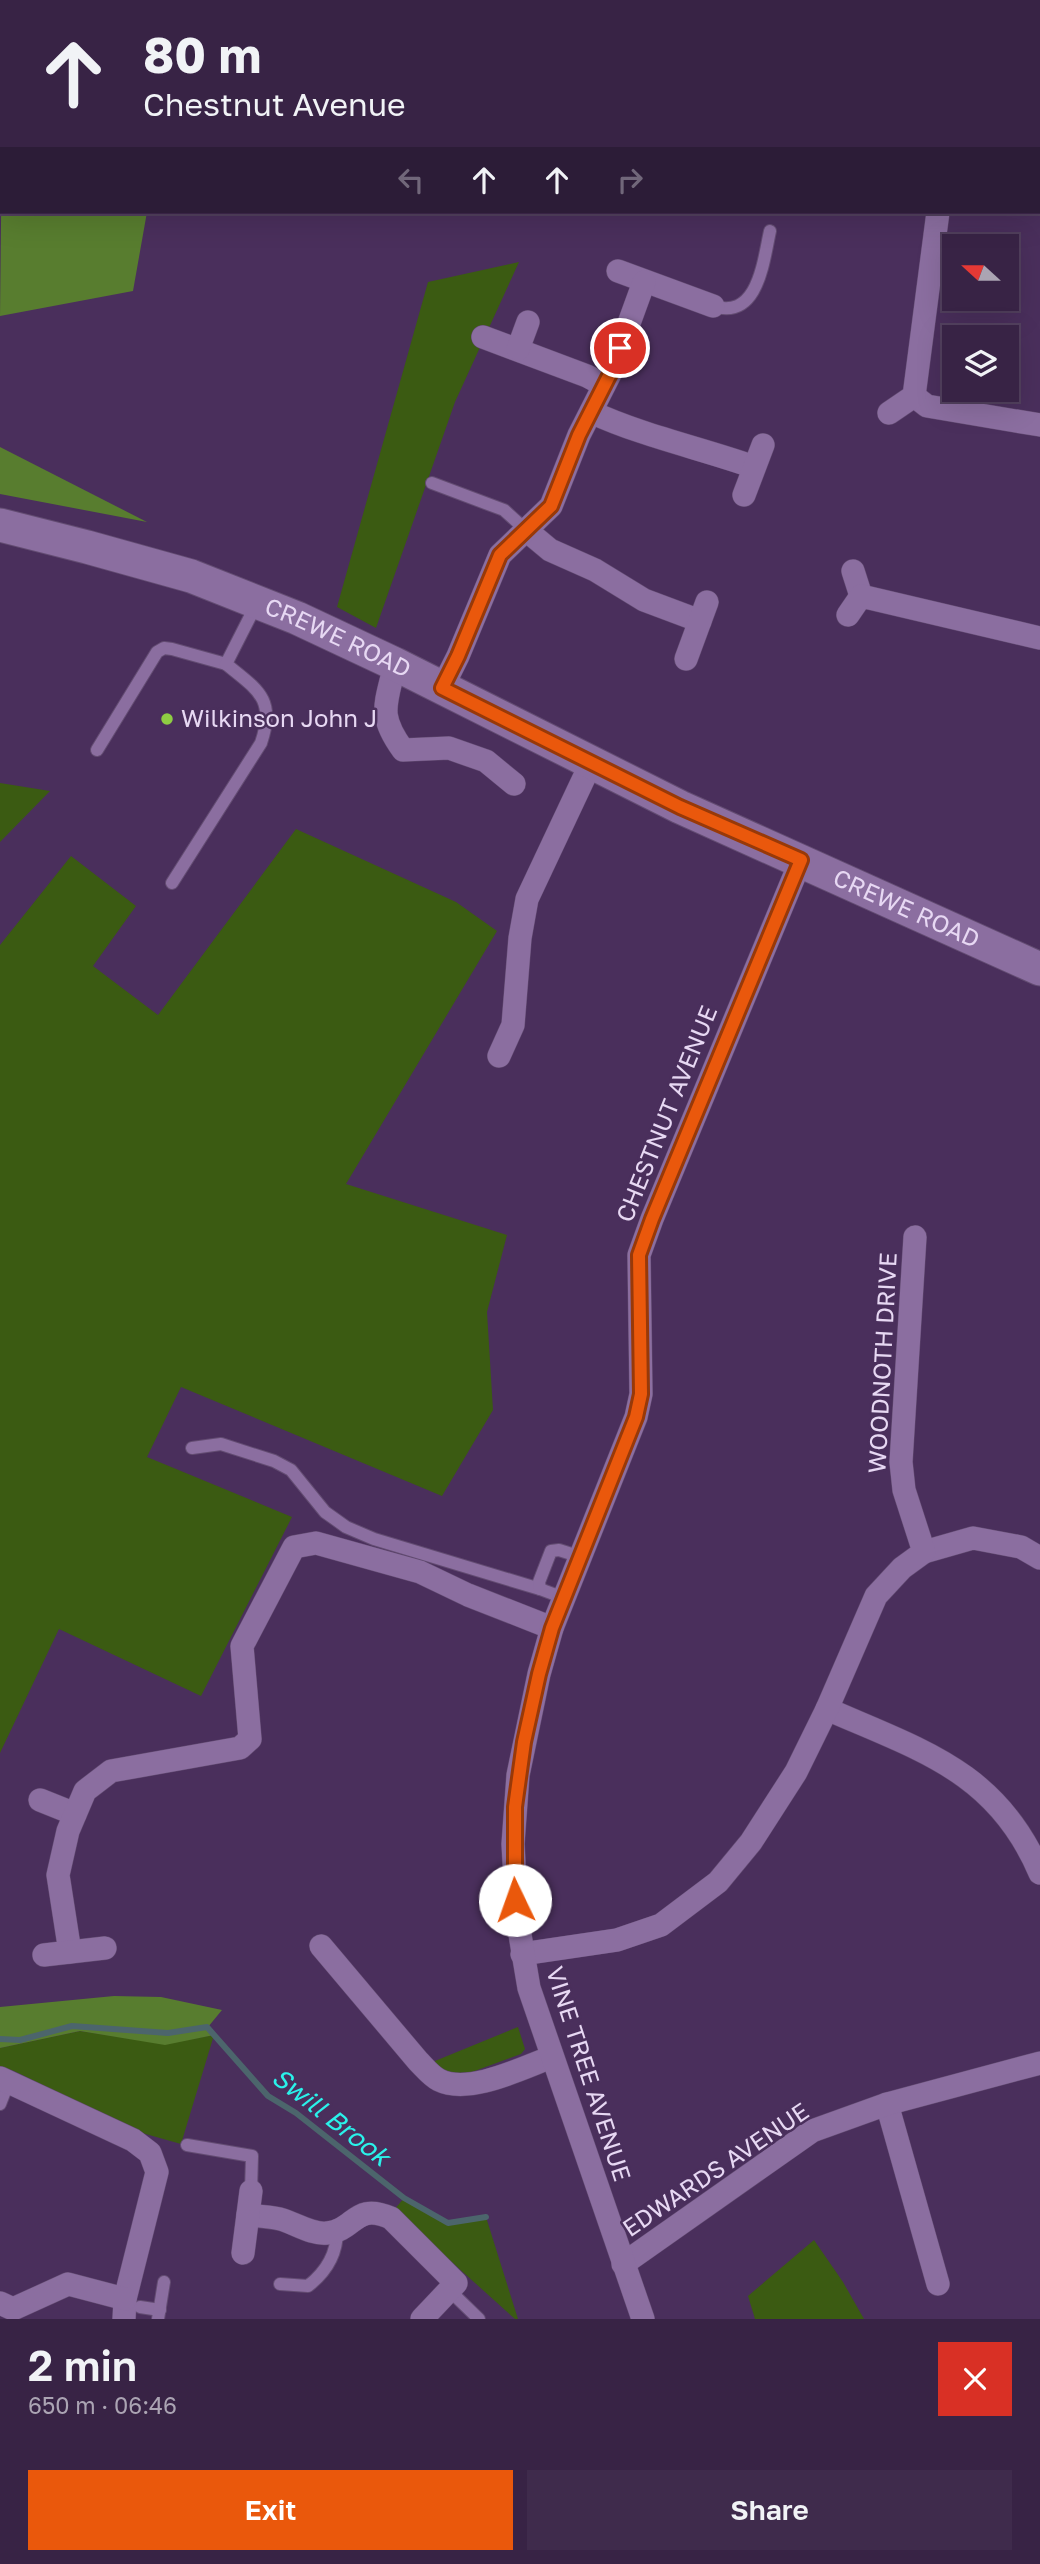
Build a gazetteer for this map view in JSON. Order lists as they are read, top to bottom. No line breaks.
{"streets":{"main road":["CREWE ROAD"],"street":["CHESTNUT AVENUE","WOODNOTH DRIVE","VINE TREE AVENUE","EDWARDS AVENUE"]},"crossings":[["CREWE ROAD","CHESTNUT AVENUE"],["CHESTNUT AVENUE","VINE TREE AVENUE"],["VINE TREE AVENUE","EDWARDS AVENUE"]],"water":["Swill Brook"],"places":["Wilkinson John J"],"north":"left","page":{"turn":["80 m","Chestnut Avenue"],"heading":["2 min","650 m · 06:46"],"buttons":["Exit","Share"]}}
